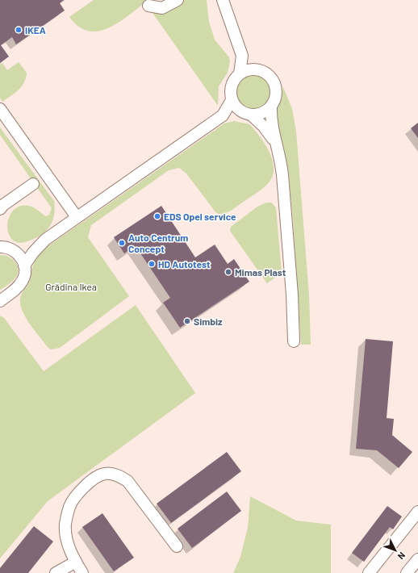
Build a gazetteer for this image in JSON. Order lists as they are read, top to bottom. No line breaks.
{"parks":["Grădina Ikea"],"places":["IKEA","EDS Opel service","Auto Centrum Concept","HD Autotest","Mimas Plast","Simbiz"],"north":"bottom right"}
